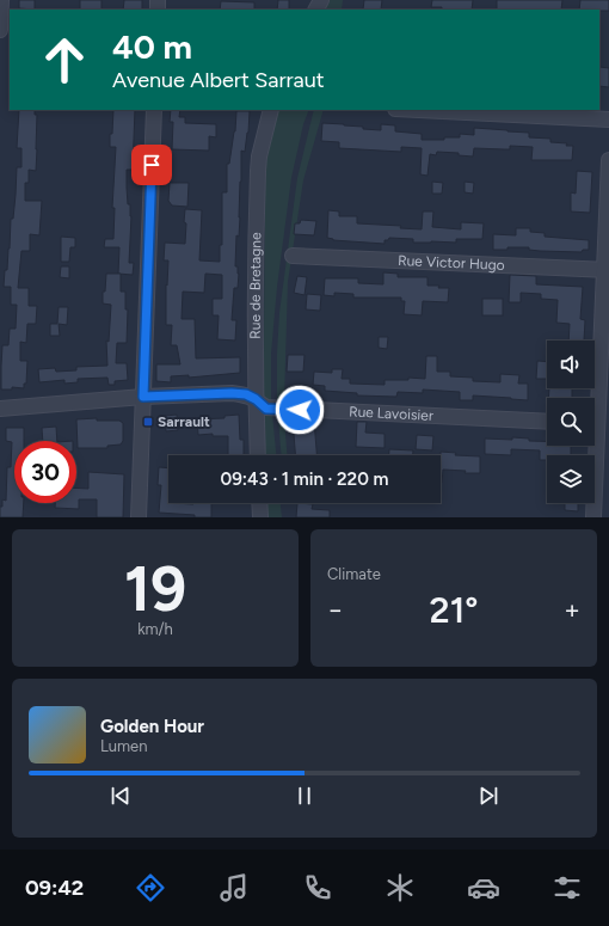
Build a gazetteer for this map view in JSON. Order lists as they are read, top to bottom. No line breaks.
{"streets":{"street":["Rue Victor Hugo","Rue de Bretagne","Rue Lavoisier"]},"crossings":[["Rue de Bretagne","Rue Lavoisier"]],"places":{"transit":["Sarrault"]},"page":{"turn":["40 m","Avenue Albert Sarraut"],"limit":"30","trip":"09:43 · 1 min · 220 m","tile":[["19","km/h"],"Climate"],"heat":["−","21°","+"],"song":["Golden Hour","Lumen"],"tabs":"09:42"}}
